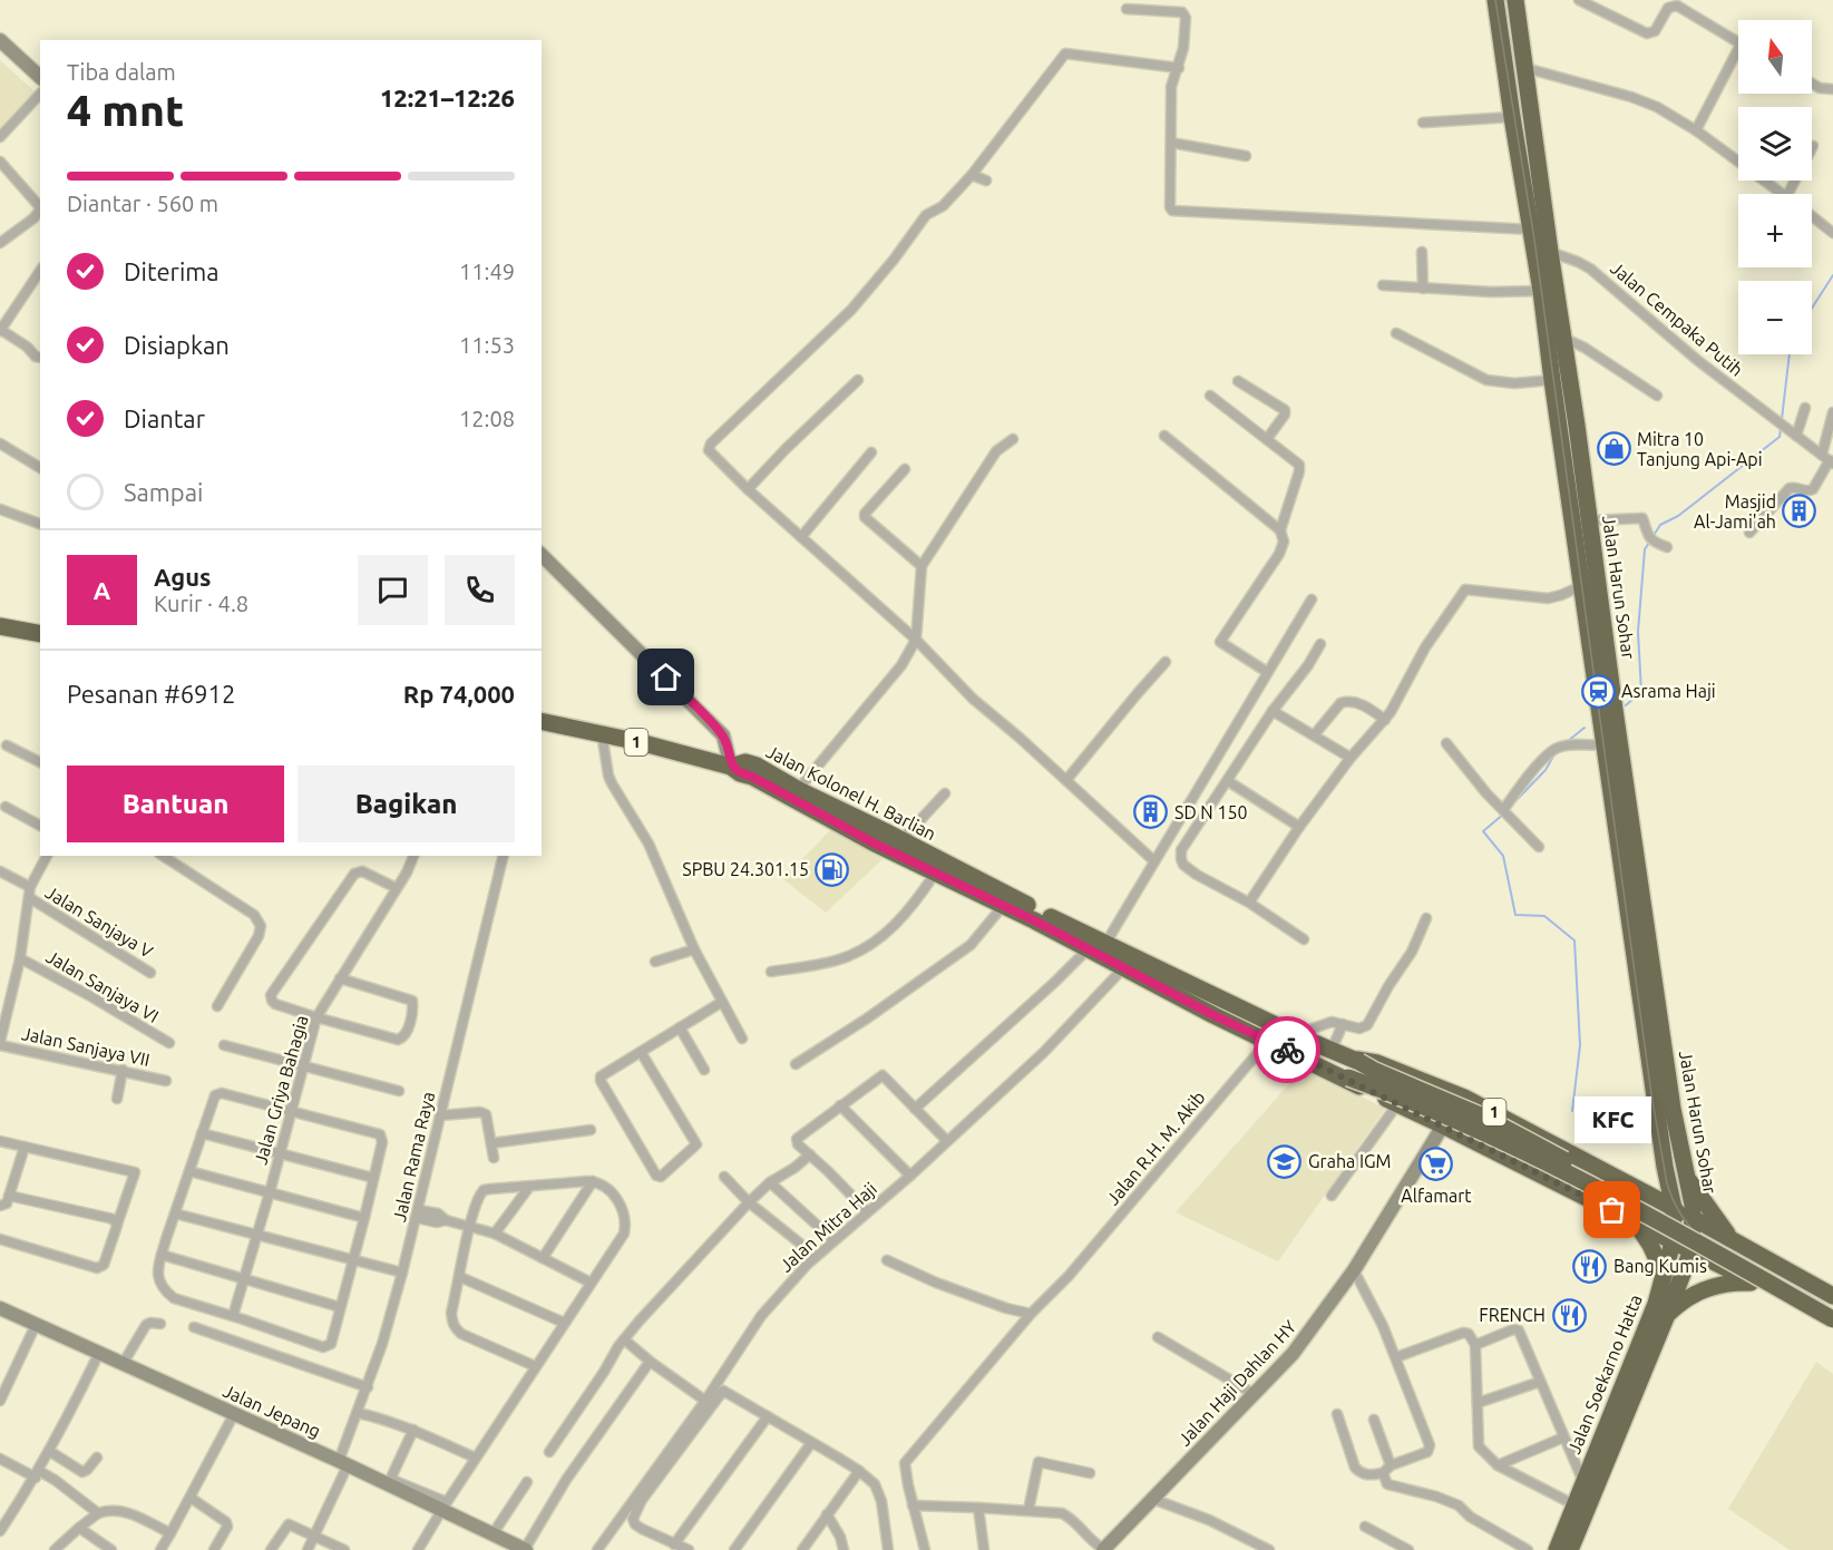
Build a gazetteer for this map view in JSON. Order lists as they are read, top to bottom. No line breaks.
{"streets":{"highway":["Jalan Harun Sohar","1","Jalan Kolonel H. Barlian","Jalan Soekarno Hatta"],"street":["Jalan Cempaka Putih","Jalan Sanjaya V","Jalan Sanjaya VI","Jalan Sanjaya VII","Jalan Griya Bahagia","Jalan R.H. M. Akib","Jalan Rama Raya","Jalan Mitra Haji","Jalan Haji Dahlan HY","Jalan Jepang"]},"crossings":[["Jalan Cempaka Putih","Jalan Harun Sohar"],["Jalan Harun Sohar","1"],["Jalan Harun Sohar","Jalan Soekarno Hatta"],["1","Jalan Kolonel H. Barlian"],["1","Jalan Soekarno Hatta"],["1","Jalan Haji Dahlan HY"],["Jalan Kolonel H. Barlian","Jalan R.H. M. Akib"],["Jalan Kolonel H. Barlian","Jalan Mitra Haji"],["Jalan Rama Raya","Jalan Jepang"]],"places":{"shop":["Mitra 10 Tanjung Api-Api"],"building":["Masjid Al-Jami'ah","SD N 150"],"station":["Asrama Haji"],"fuel station":["SPBU 24.301.15"],"school or university":["Graha IGM"],"supermarket":["Alfamart"],"other":["KFC"],"restaurant":["Bang Kumis","FRENCH"]},"north":"top","page":{"map_buttons":["+","−"],"heading":["4 mnt","Tiba dalam","12:21–12:26"],"panel":["Agus","Kurir · 4.8","Pesanan #6912","Rp 74,000"],"bar":"Diantar · 560 m","list":[["Diterima","11:49"],["Disiapkan","11:53"],["Diantar","12:08"],"Sampai"],"round":"A","buttons":["Bantuan","Bagikan"],"bubble":"KFC"}}
